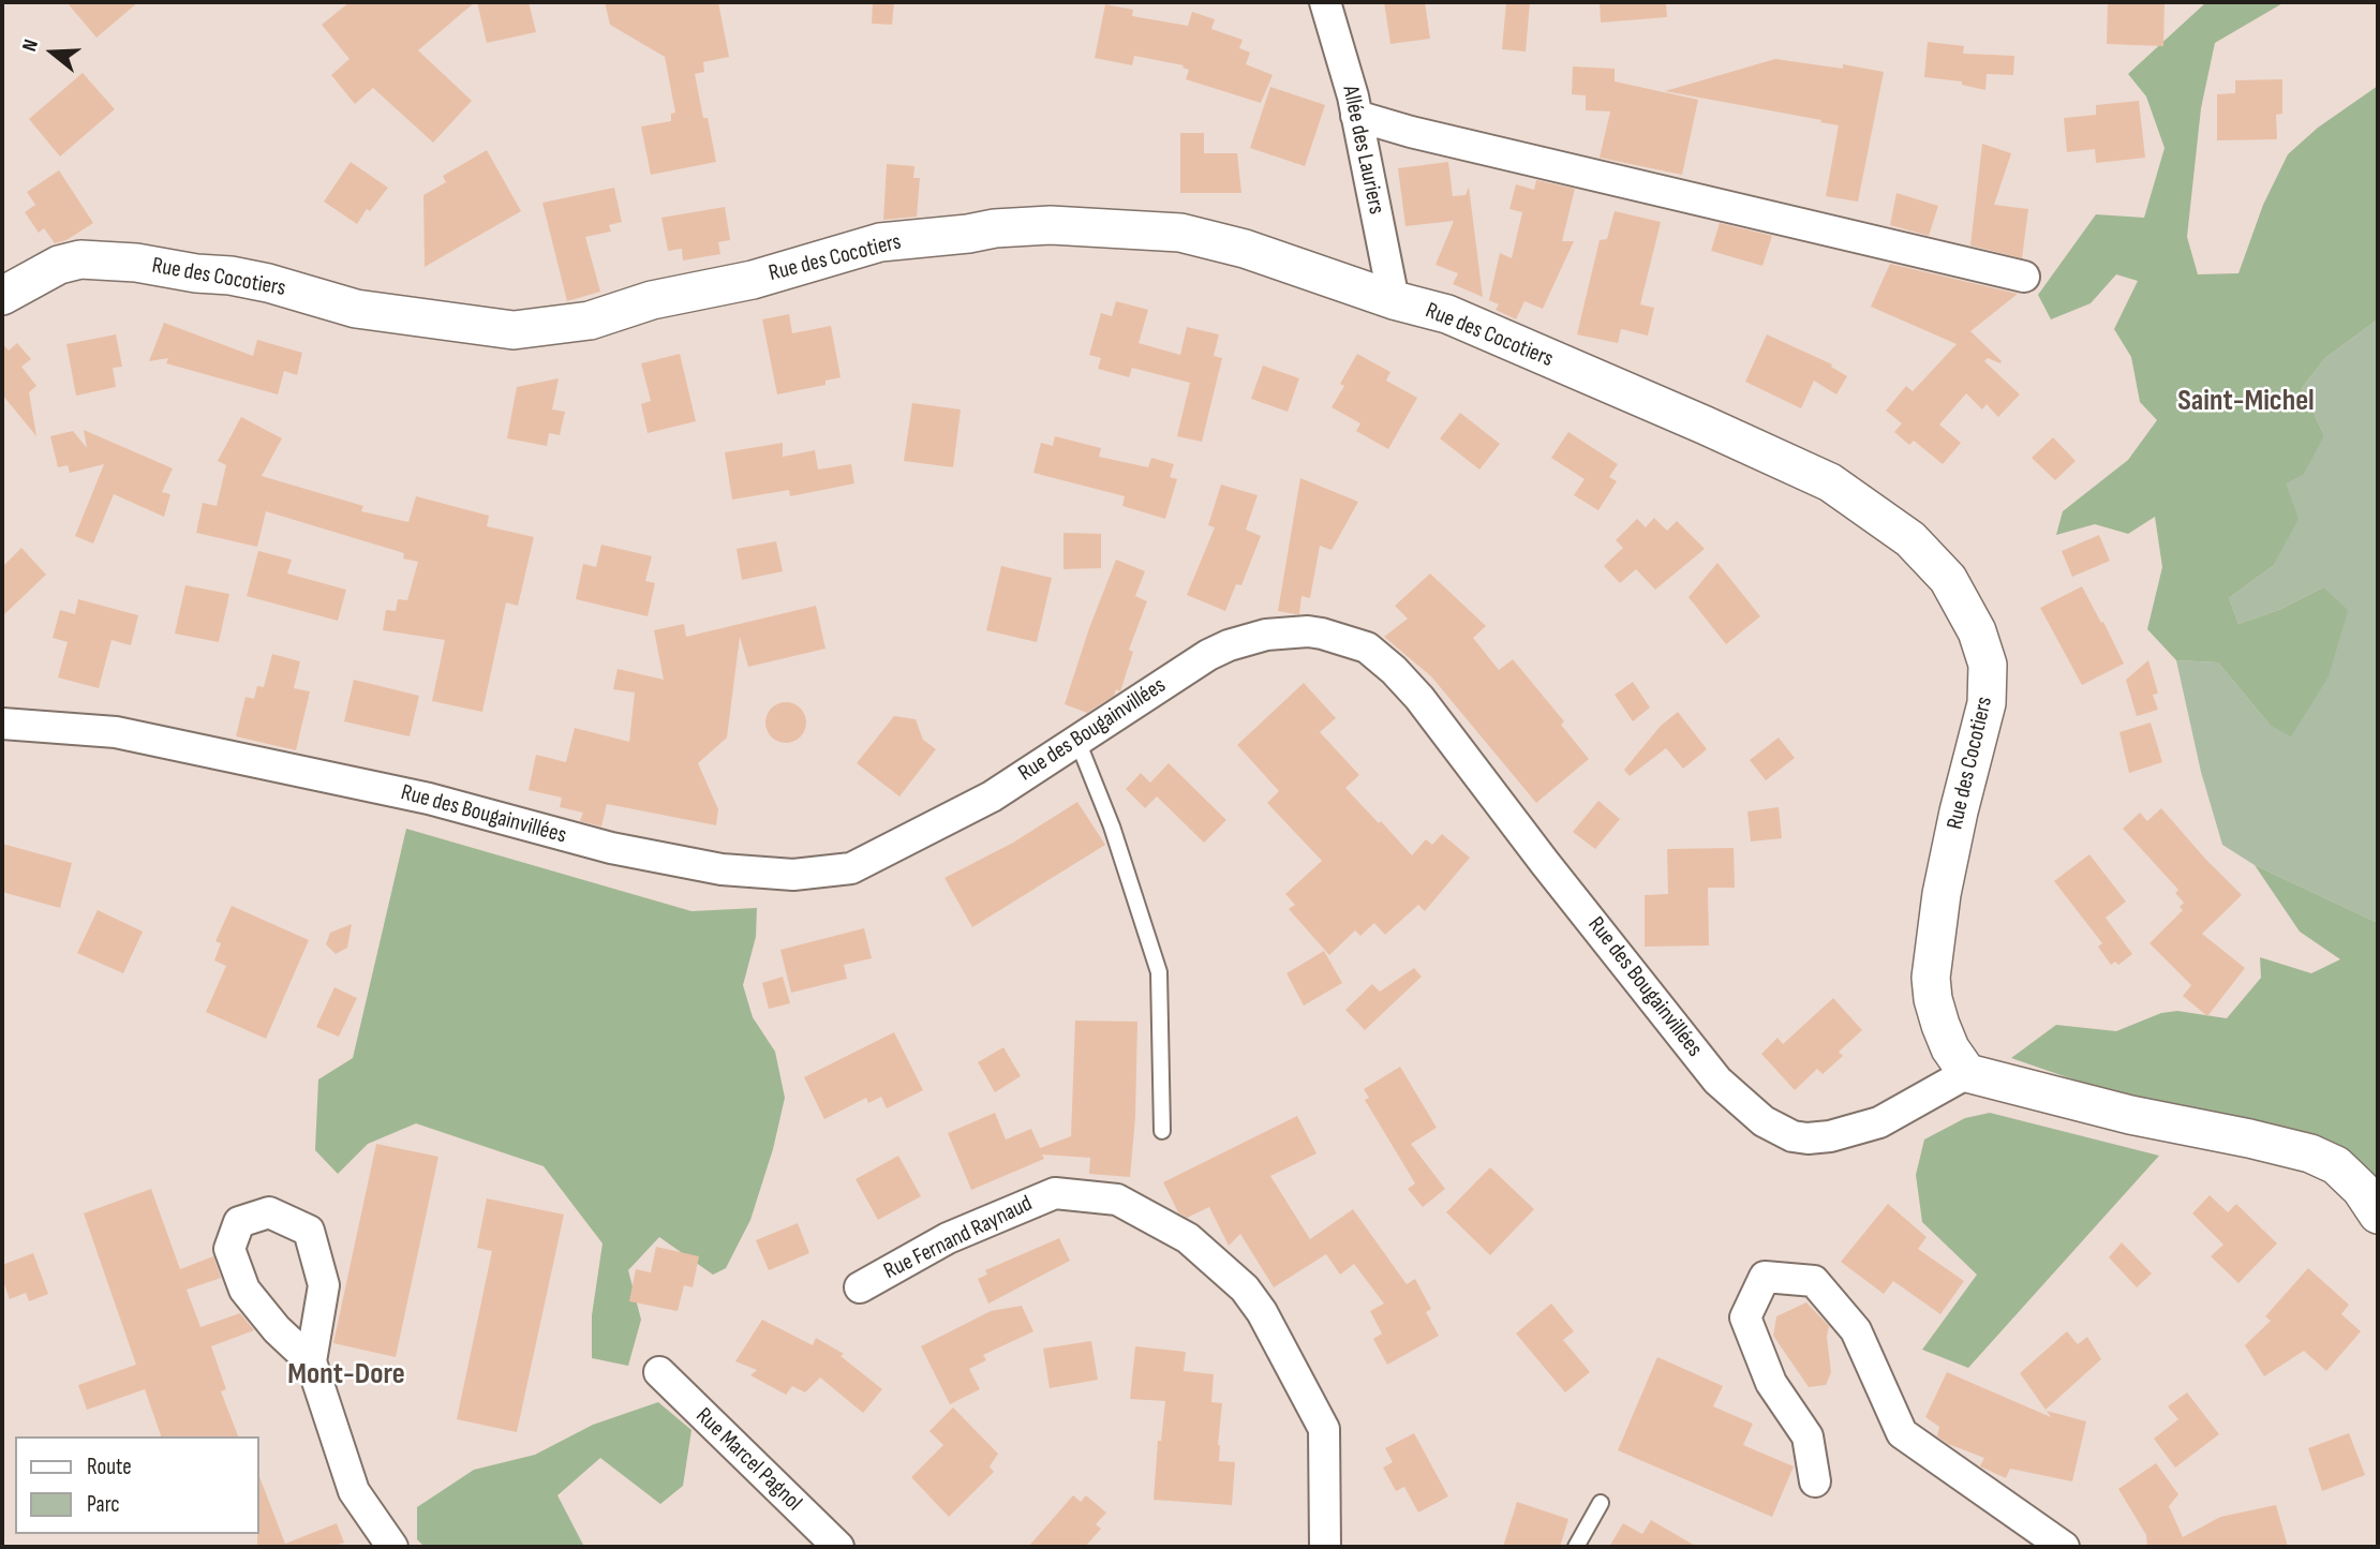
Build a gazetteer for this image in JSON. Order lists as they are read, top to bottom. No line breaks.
{"streets":{"street":["Allée des Lauriers","Rue des Cocotiers","Rue des Bougainvillées","Rue Fernand Raynaud","Rue Marcel Pagnol"]},"crossings":[["Allée des Lauriers","Rue des Cocotiers"],["Rue des Cocotiers","Rue des Bougainvillées"]],"districts":["Saint-Michel","Mont-Dore"],"legend":["Route","Parc"],"north":"left"}
